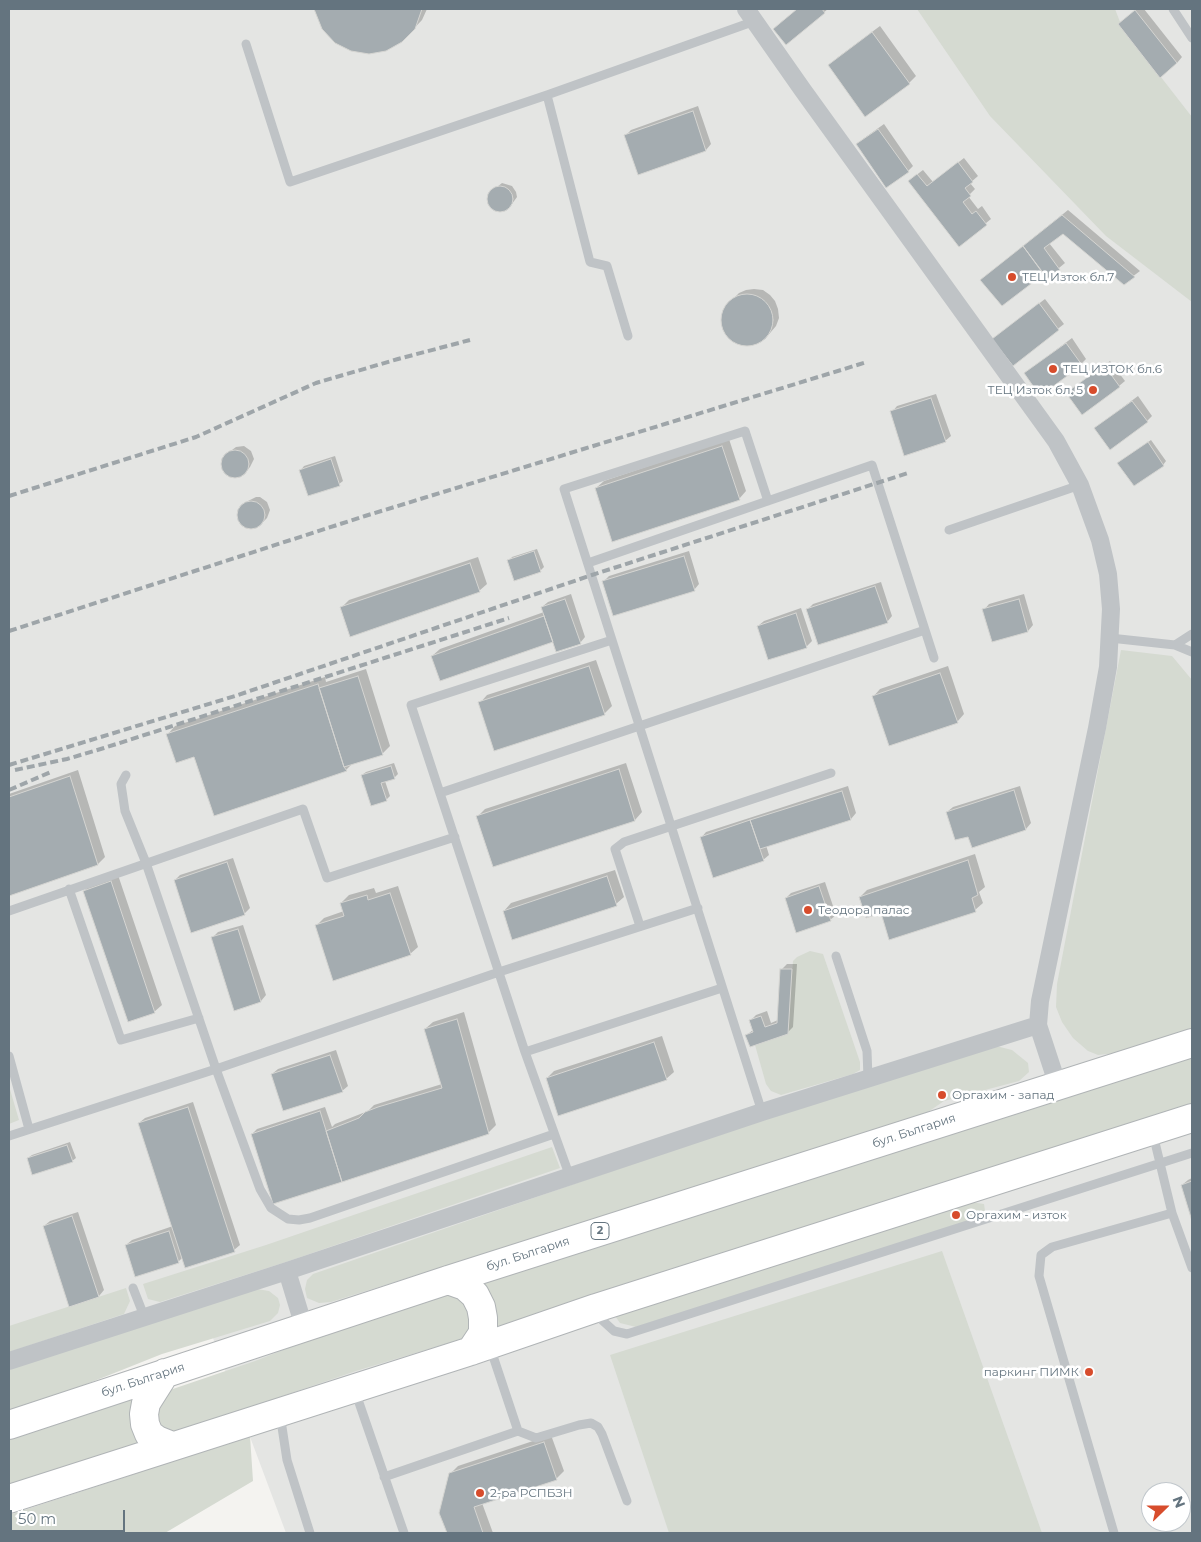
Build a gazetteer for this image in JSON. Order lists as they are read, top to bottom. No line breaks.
{"streets":{"highway":["бул. България","2"]},"places":["ТЕЦ Изток бл.7","ТЕЦ ИЗТОК бл.6","ТЕЦ Изток бл. 5","Теодора палас","Оргахим - запад","Оргахим - изток","паркинг ПИМК","2-ра РСПБЗН"],"scale_bar":"50 m","north":"right"}
